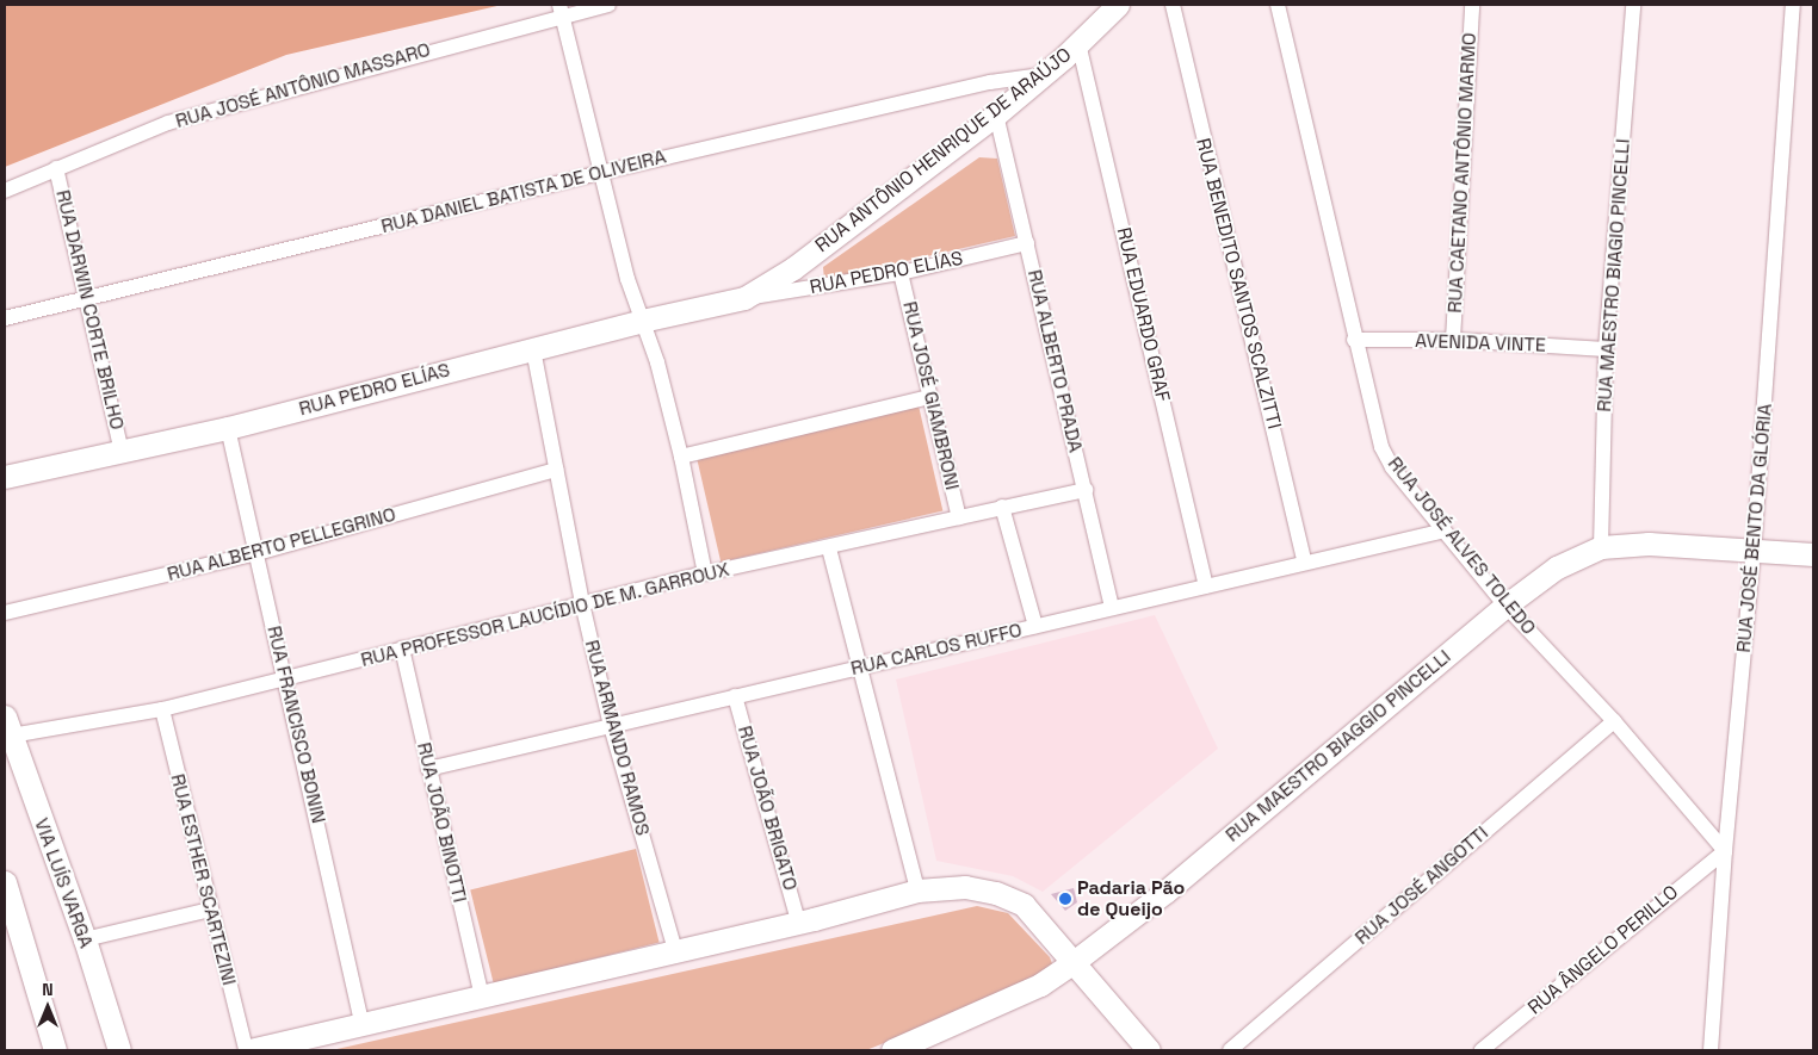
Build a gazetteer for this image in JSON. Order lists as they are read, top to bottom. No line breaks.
{"streets":{"street":["RUA JOSÉ ANTÔNIO MASSARO","RUA ANTÔNIO HENRIQUE DE ARAÚJO","RUA CAETANO ANTÔNIO MARMO","RUA DANIEL BATISTA DE OLIVEIRA","RUA PEDRO ELÍAS","RUA MAESTRO BIAGIO PINCELLI","RUA BENEDITO SANTOS SCALZITTI","RUA DARWIN CORTE BRILHO","RUA EDUARDO GRAF","AVENIDA VINTE","RUA ALBERTO PRADA","RUA JOSÉ GIAMBRONI","RUA JOSÉ BENTO DA GLÓRIA","RUA ALBERTO PELLEGRINO","RUA JOSÉ ALVES TOLEDO","RUA PROFESSOR LAUCÍDIO DE M. GARROUX","RUA CARLOS RUFFO","RUA FRANCISCO BONIN","RUA ARMANDO RAMOS","RUA MAESTRO BIAGGIO PINCELLI","RUA JOÃO BRIGATO","RUA JOÃO BINOTTI","RUA ESTHER SCARTEZINI","VIA LUÍS VARGA","RUA JOSÉ ANGOTTI","RUA ÂNGELO PERILLO"]},"crossings":[["RUA JOSÉ ANTÔNIO MASSARO","RUA DARWIN CORTE BRILHO"],["RUA ANTÔNIO HENRIQUE DE ARAÚJO","RUA DANIEL BATISTA DE OLIVEIRA"],["RUA ANTÔNIO HENRIQUE DE ARAÚJO","RUA PEDRO ELÍAS"],["RUA ANTÔNIO HENRIQUE DE ARAÚJO","RUA EDUARDO GRAF"],["RUA ANTÔNIO HENRIQUE DE ARAÚJO","RUA ALBERTO PRADA"],["RUA CAETANO ANTÔNIO MARMO","AVENIDA VINTE"],["RUA DANIEL BATISTA DE OLIVEIRA","RUA DARWIN CORTE BRILHO"],["RUA PEDRO ELÍAS","RUA DARWIN CORTE BRILHO"],["RUA PEDRO ELÍAS","RUA ALBERTO PRADA"],["RUA PEDRO ELÍAS","RUA JOSÉ GIAMBRONI"],["RUA PEDRO ELÍAS","RUA FRANCISCO BONIN"],["RUA PEDRO ELÍAS","RUA ARMANDO RAMOS"],["RUA MAESTRO BIAGIO PINCELLI","AVENIDA VINTE"],["RUA MAESTRO BIAGIO PINCELLI","RUA MAESTRO BIAGGIO PINCELLI"],["RUA BENEDITO SANTOS SCALZITTI","RUA CARLOS RUFFO"],["RUA EDUARDO GRAF","RUA CARLOS RUFFO"],["AVENIDA VINTE","RUA JOSÉ ALVES TOLEDO"],["RUA ALBERTO PRADA","RUA PROFESSOR LAUCÍDIO DE M. GARROUX"],["RUA ALBERTO PRADA","RUA CARLOS RUFFO"],["RUA JOSÉ GIAMBRONI","RUA PROFESSOR LAUCÍDIO DE M. GARROUX"],["RUA JOSÉ BENTO DA GLÓRIA","RUA JOSÉ ALVES TOLEDO"],["RUA JOSÉ BENTO DA GLÓRIA","RUA MAESTRO BIAGGIO PINCELLI"],["RUA JOSÉ BENTO DA GLÓRIA","RUA ÂNGELO PERILLO"],["RUA ALBERTO PELLEGRINO","RUA FRANCISCO BONIN"],["RUA ALBERTO PELLEGRINO","RUA ARMANDO RAMOS"],["RUA JOSÉ ALVES TOLEDO","RUA CARLOS RUFFO"],["RUA JOSÉ ALVES TOLEDO","RUA MAESTRO BIAGGIO PINCELLI"],["RUA JOSÉ ALVES TOLEDO","RUA JOSÉ ANGOTTI"],["RUA JOSÉ ALVES TOLEDO","RUA ÂNGELO PERILLO"],["RUA PROFESSOR LAUCÍDIO DE M. GARROUX","RUA FRANCISCO BONIN"],["RUA PROFESSOR LAUCÍDIO DE M. GARROUX","RUA ARMANDO RAMOS"],["RUA PROFESSOR LAUCÍDIO DE M. GARROUX","RUA JOÃO BINOTTI"],["RUA PROFESSOR LAUCÍDIO DE M. GARROUX","RUA ESTHER SCARTEZINI"],["RUA PROFESSOR LAUCÍDIO DE M. GARROUX","VIA LUÍS VARGA"],["RUA CARLOS RUFFO","RUA ARMANDO RAMOS"],["RUA CARLOS RUFFO","RUA JOÃO BRIGATO"],["RUA CARLOS RUFFO","RUA JOÃO BINOTTI"]],"places":["Padaria Pão de Queijo"],"north":"top"}
